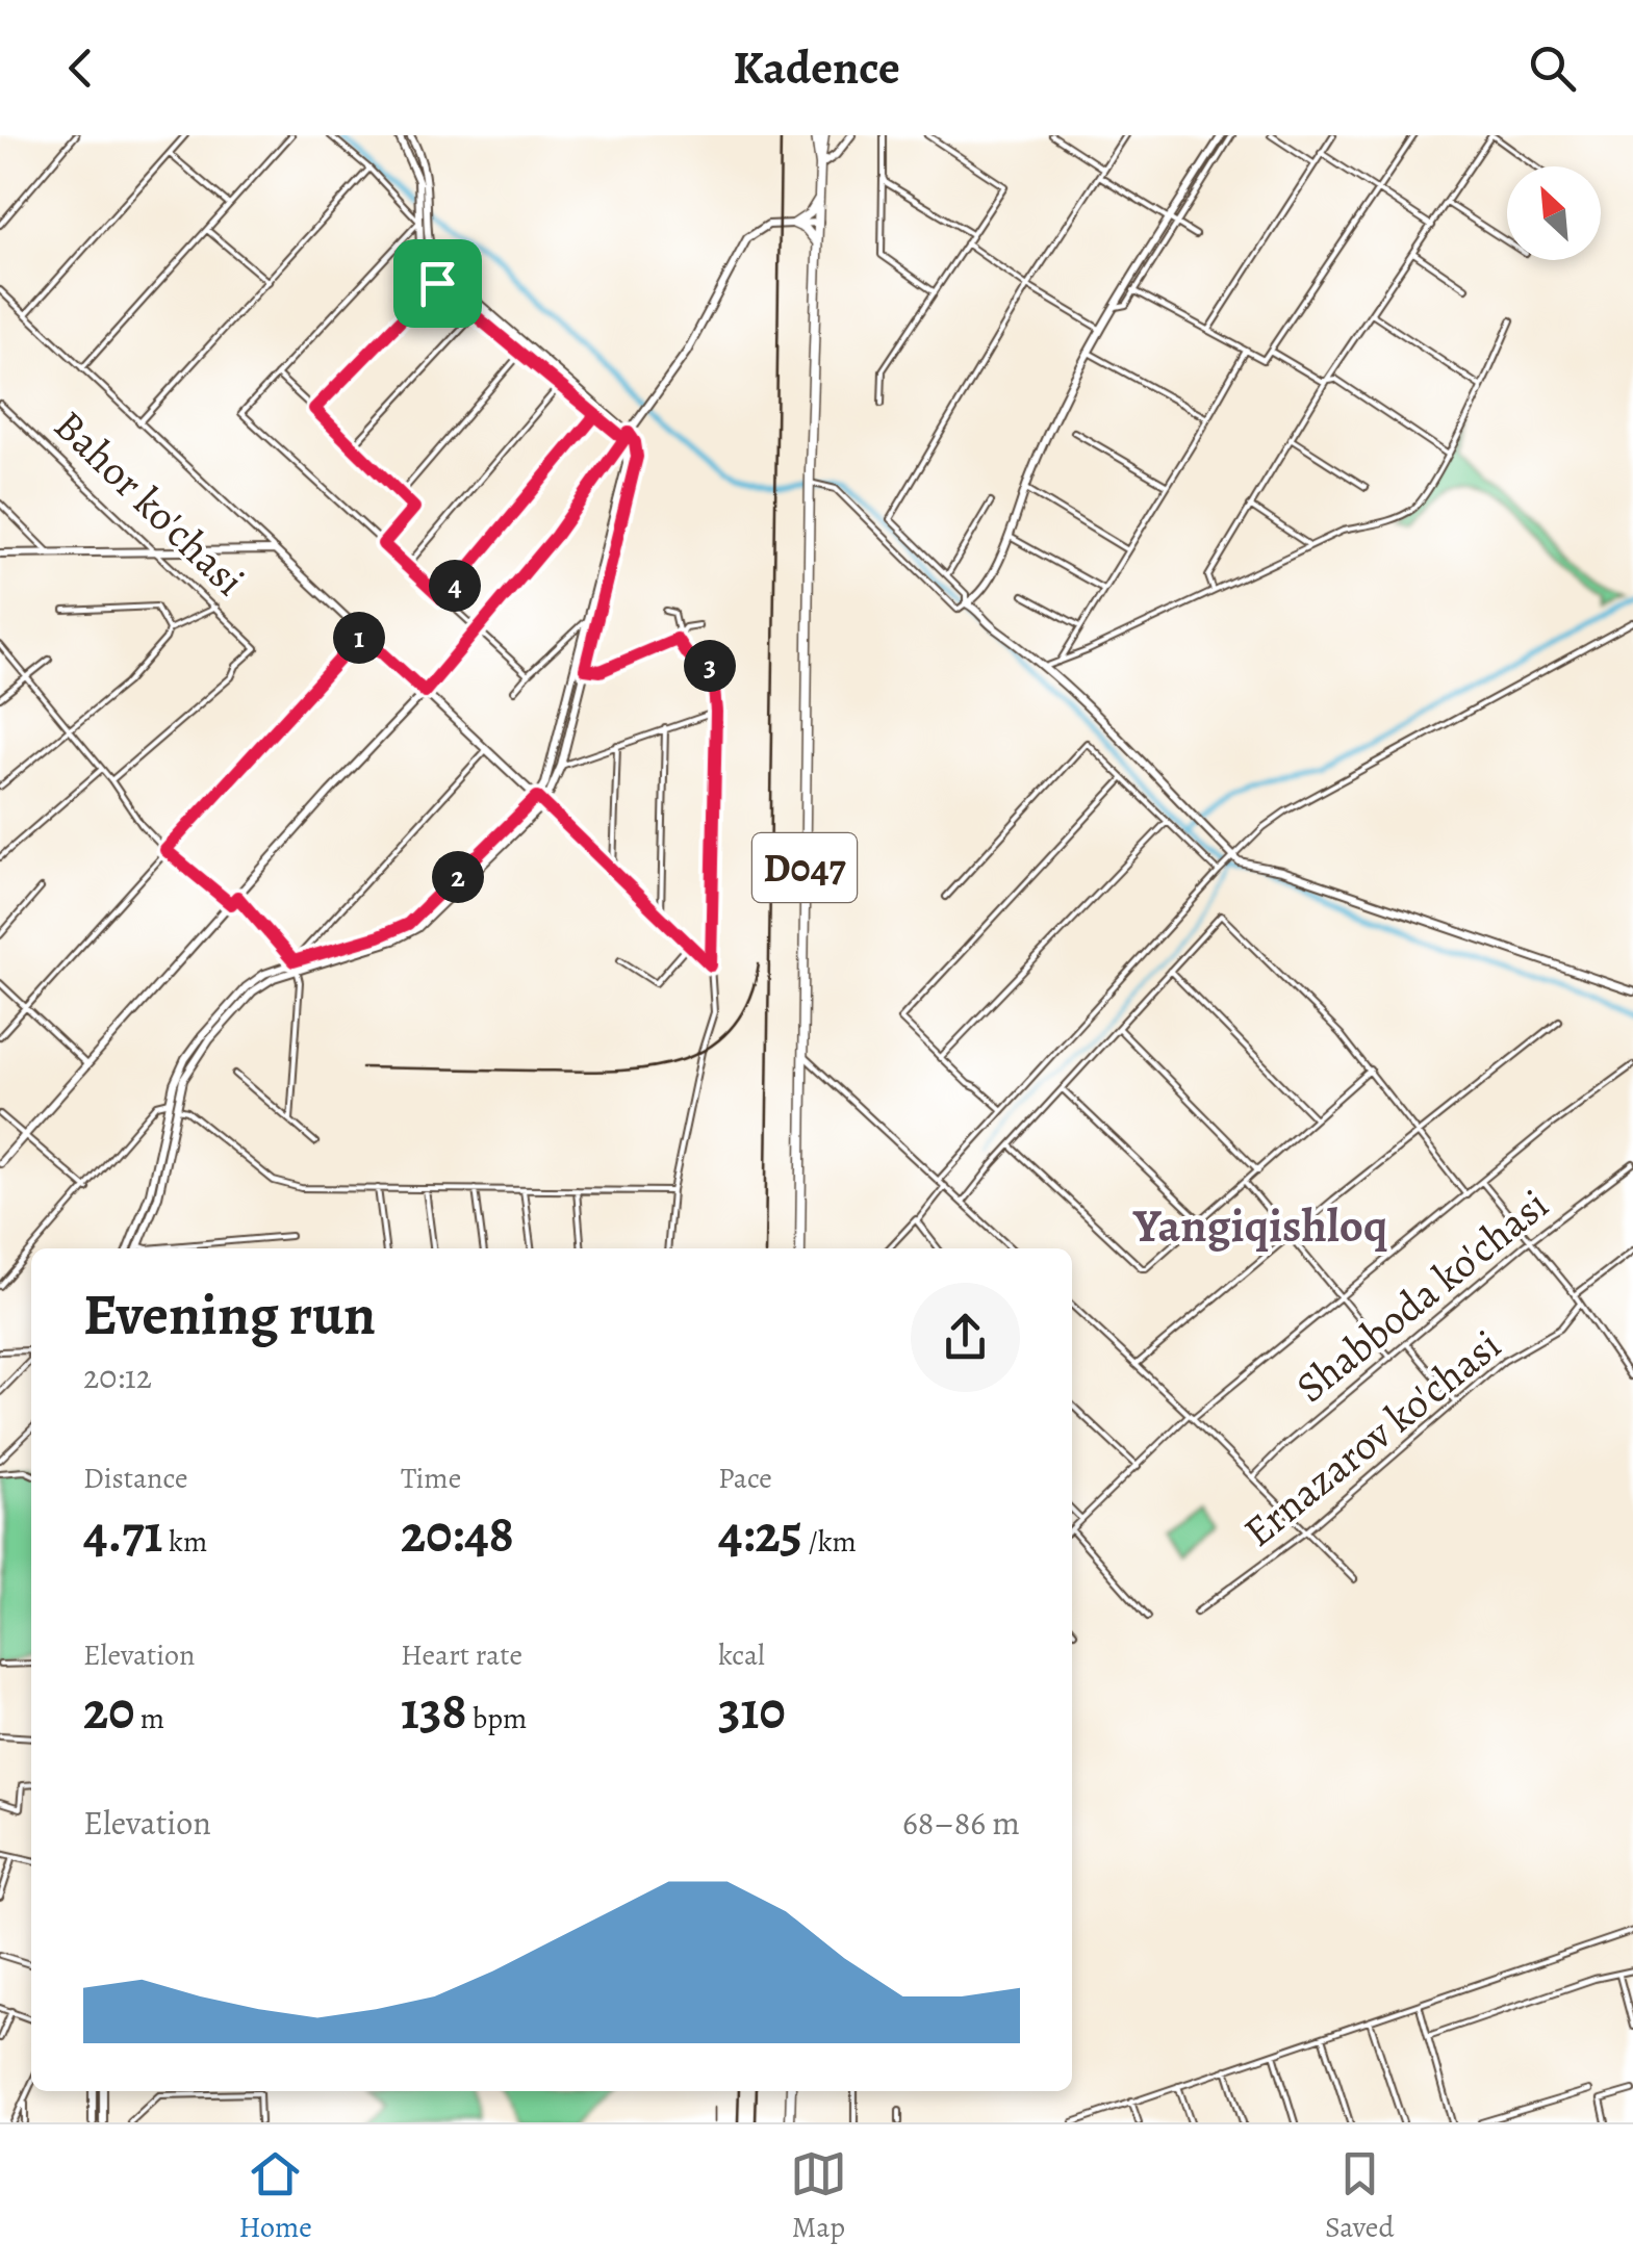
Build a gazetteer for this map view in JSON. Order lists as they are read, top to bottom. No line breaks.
{"streets":{"main road":["Bahor ko'chasi","D047"],"street":["Shabboda ko'chasi","Ernazarov ko'chasi"]},"districts":["Yangiqishloq"],"north":"top left","page":{"header":"Kadence","pins":["4","1","3","2"],"heading":["Evening run","20:12"],"stats":[["Distance","4.71 km"],["Time","20:48"],["Pace","4:25 /km"],["Elevation","20 m"],["Heart rate","138 bpm"],["kcal","310"]],"chart":["Elevation","68–86 m"],"tabs":["Home","Map","Saved"]}}
